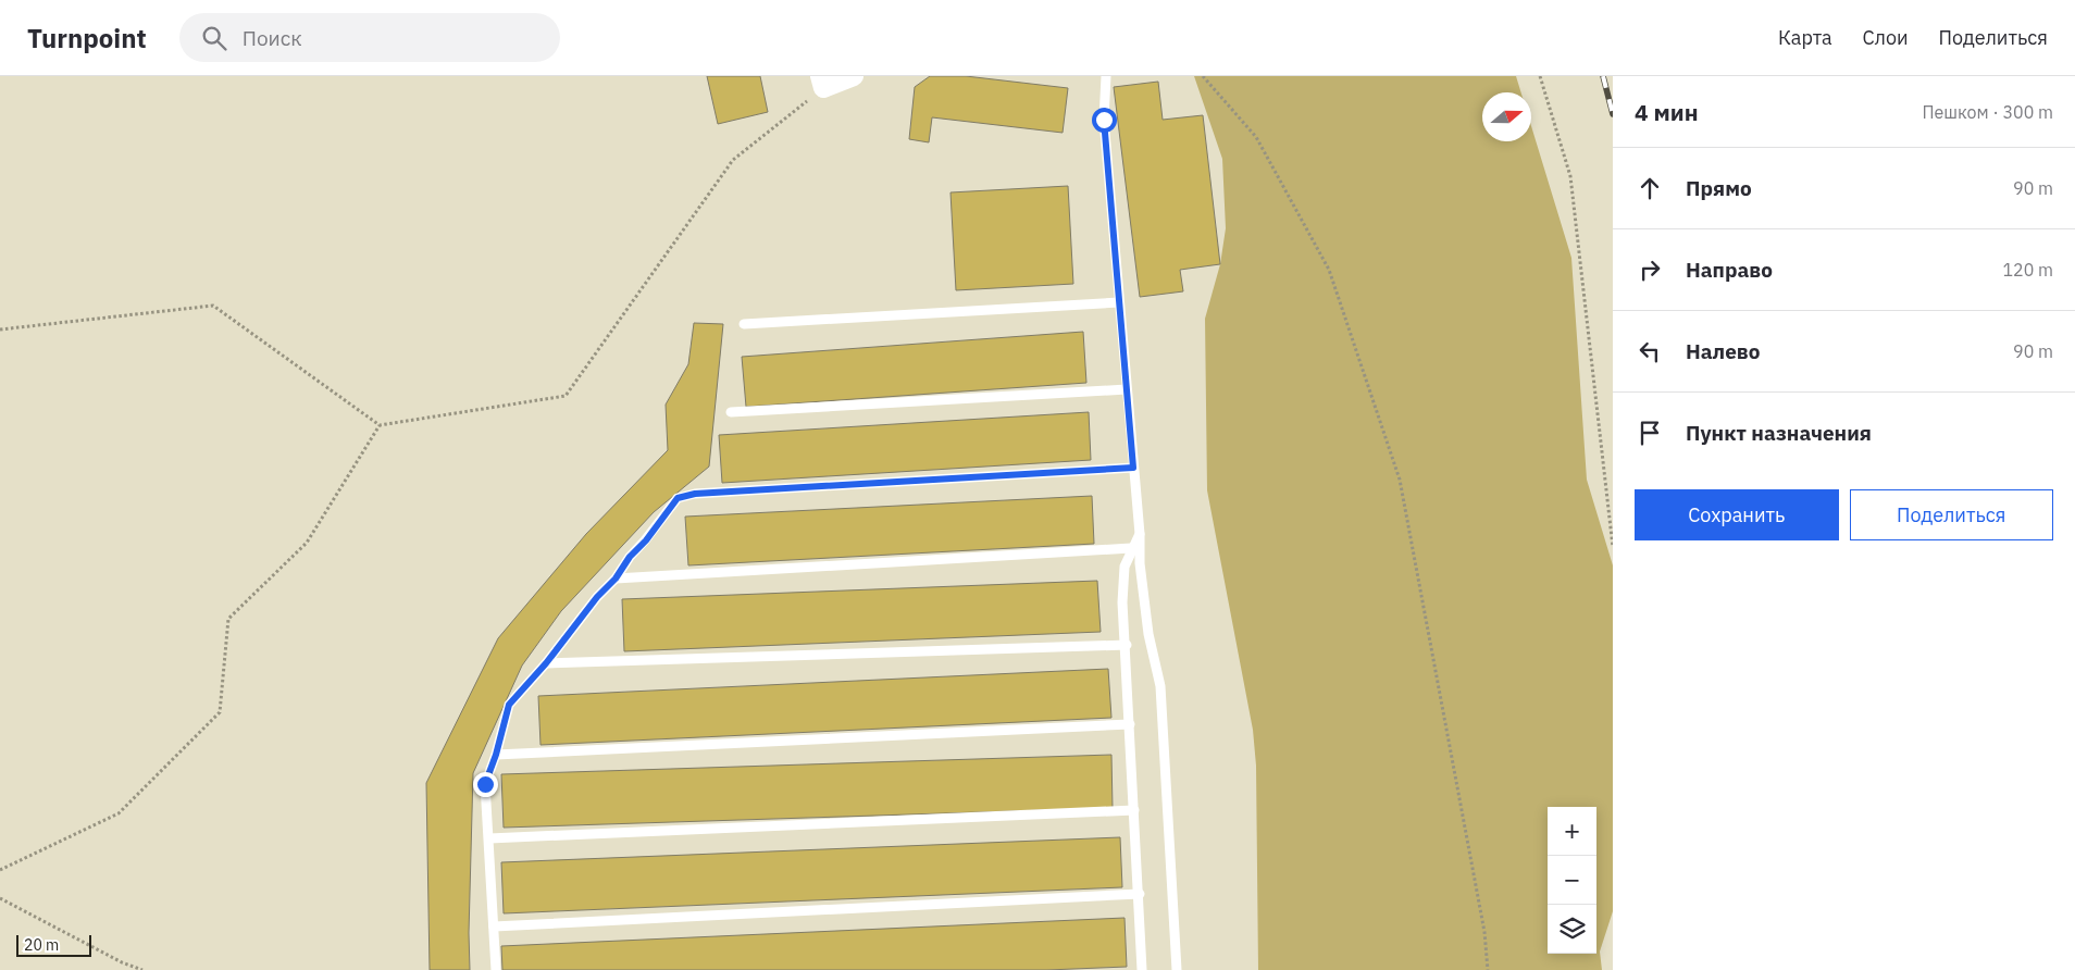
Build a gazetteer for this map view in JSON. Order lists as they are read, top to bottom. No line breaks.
{"scale_bar":"20 m","north":"right","page":{"header":"Turnpoint","search":"Поиск","nav":["Карта","Слои","Поделиться"],"heading":["4 мин","Пешком · 300 m"],"list":[["Прямо","90 m"],["Направо","120 m"],["Налево","90 m"],"Пункт назначения"],"buttons":["Сохранить","Поделиться"],"map_buttons":["+","−"],"scale":"20 m"}}
